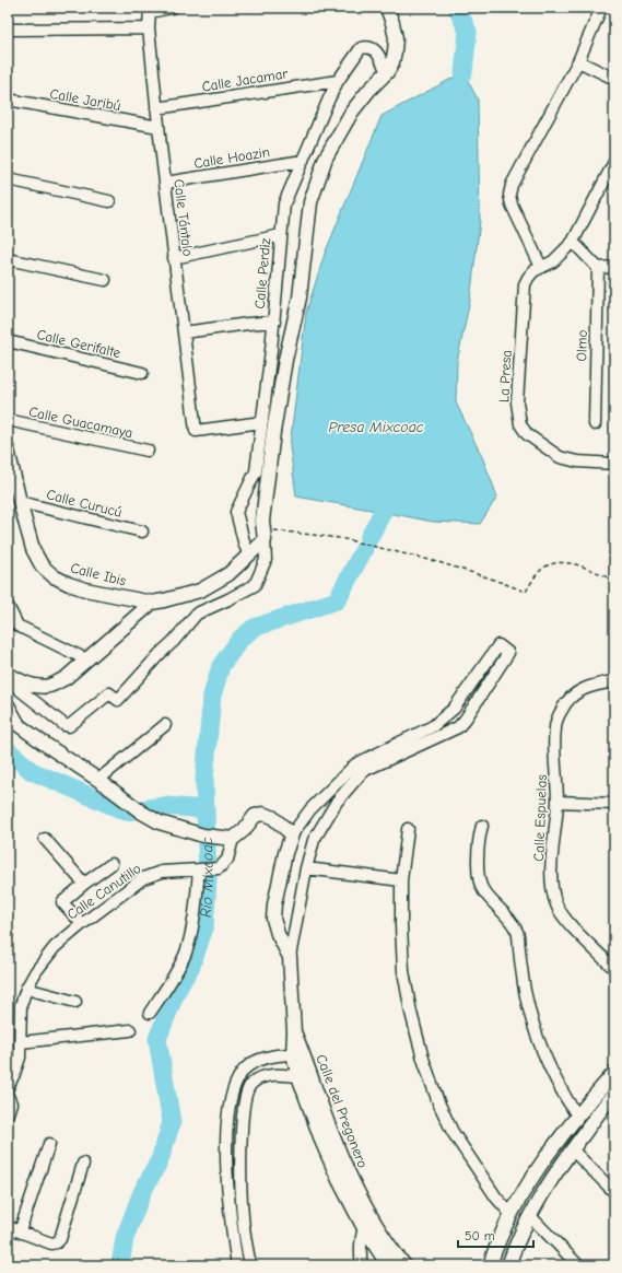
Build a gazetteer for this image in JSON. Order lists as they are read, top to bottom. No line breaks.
{"streets":{"street":["Calle Jacamar","Calle Jaribú","Calle Hoazin","Calle Tántalo","Calle Perdiz","Calle Gerifalte","Olmo","La Presa","Calle Guacamaya","Calle Curucú","Calle Ibis","Calle Espuelas","Calle Canutillo","Calle del Pregonero"]},"crossings":[["Calle Jacamar","Calle Tántalo"],["Calle Jacamar","Calle Perdiz"],["Calle Jaribú","Calle Tántalo"],["Calle Hoazin","Calle Tántalo"],["Calle Hoazin","Calle Perdiz"],["Calle Tántalo","Calle Perdiz"],["Calle Perdiz","Calle Ibis"],["Calle Curucú","Calle Ibis"]],"water":["Presa Mixcoac","Río Mixcoac"],"scale_bar":"50 m"}
